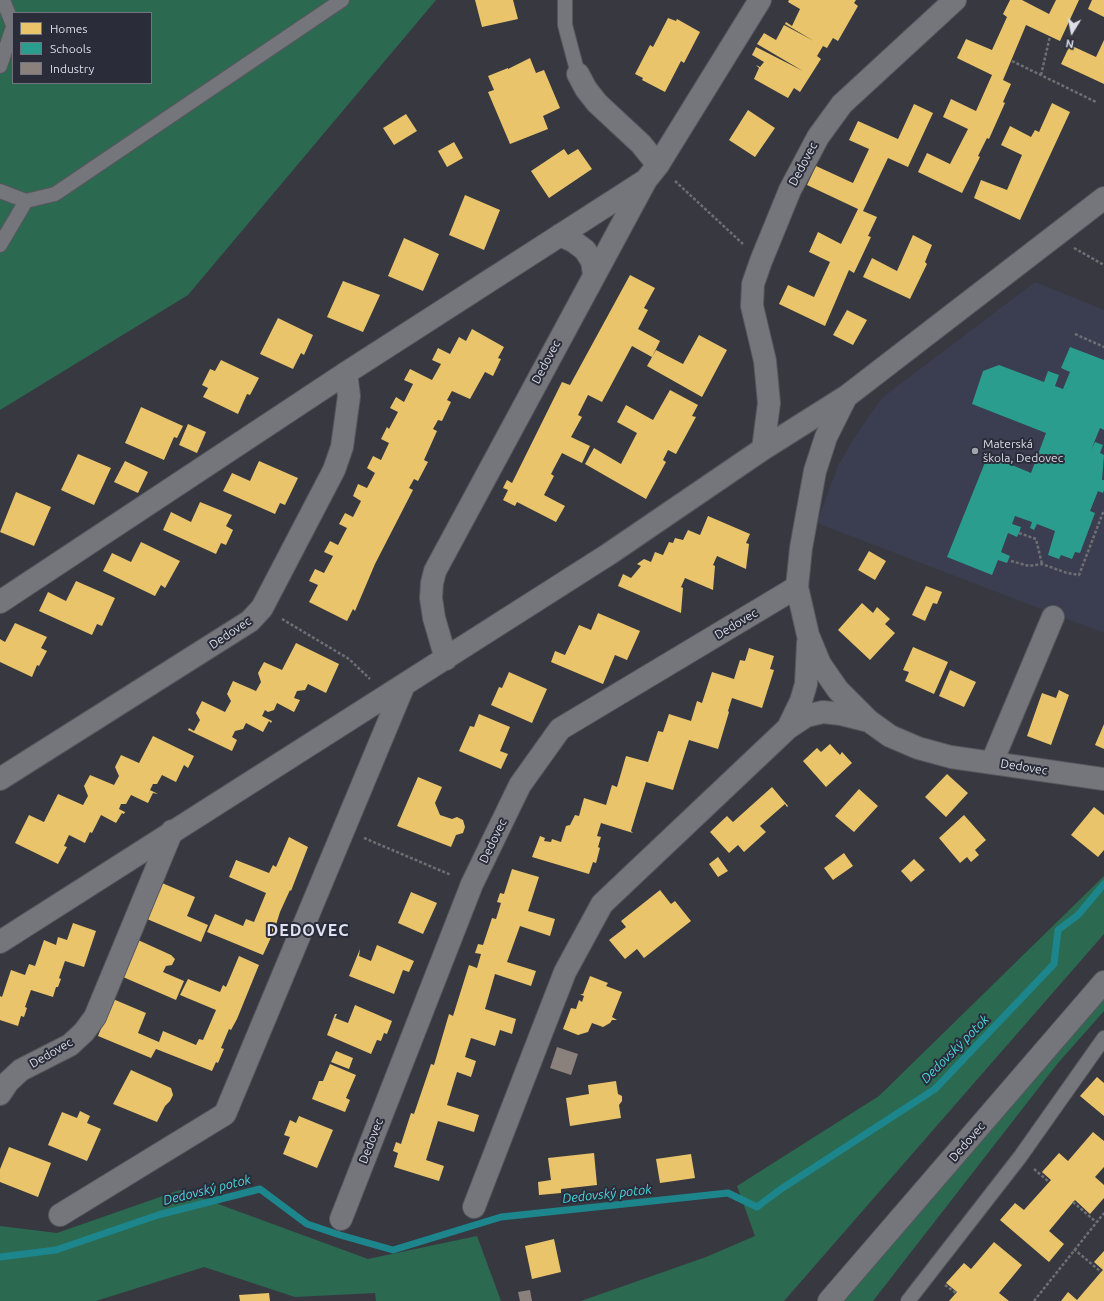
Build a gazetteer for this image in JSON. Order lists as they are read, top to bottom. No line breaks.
{"streets":{"street":["Dedovec"]},"districts":["DEDOVEC"],"water":["Dedovský potok"],"places":["Materská škola, Dedovec"],"legend":["Homes","Schools","Industry"],"north":"bottom"}
